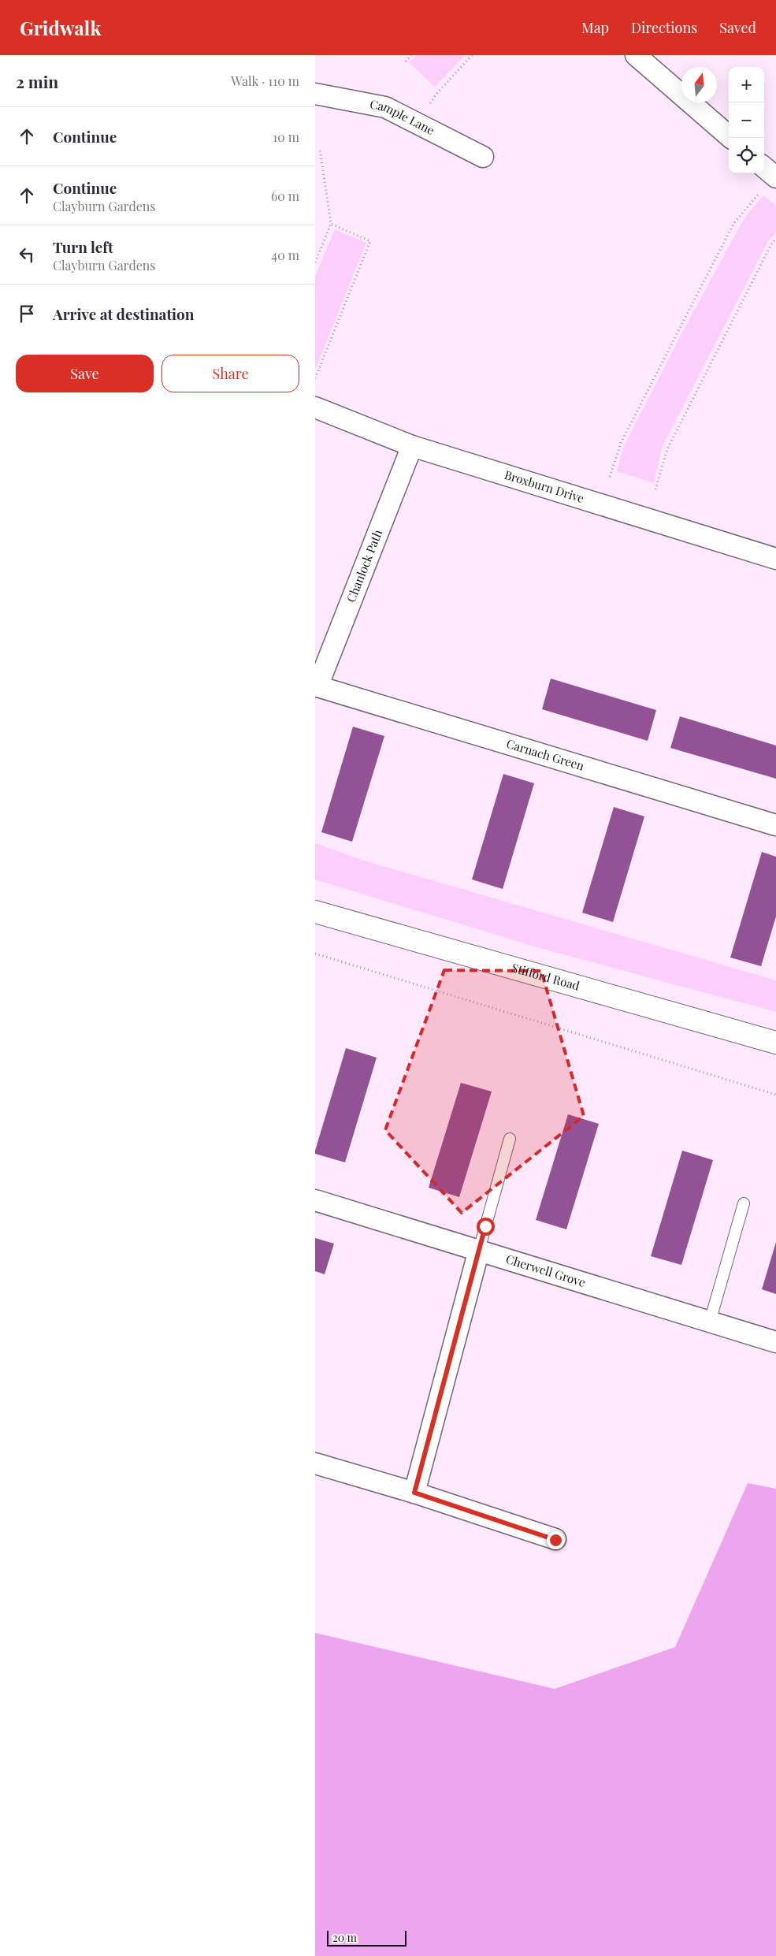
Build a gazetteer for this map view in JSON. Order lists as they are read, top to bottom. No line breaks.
{"streets":{"main road":["Stifford Road"],"street":["Cample Lane","Broxburn Drive","Chanlock Path","Carnach Green","Cherwell Grove"]},"crossings":[["Broxburn Drive","Chanlock Path"],["Chanlock Path","Carnach Green"]],"scale_bar":"20 m","north":"top","page":{"header":"Gridwalk","nav":["Map","Directions","Saved"],"heading":["2 min","Walk · 110 m"],"map_buttons":["+","−"],"list":[["Continue","10 m"],["Continue","Clayburn Gardens","60 m"],["Turn left","Clayburn Gardens","40 m"],"Arrive at destination"],"buttons":["Save","Share"],"scale":"20 m"}}
